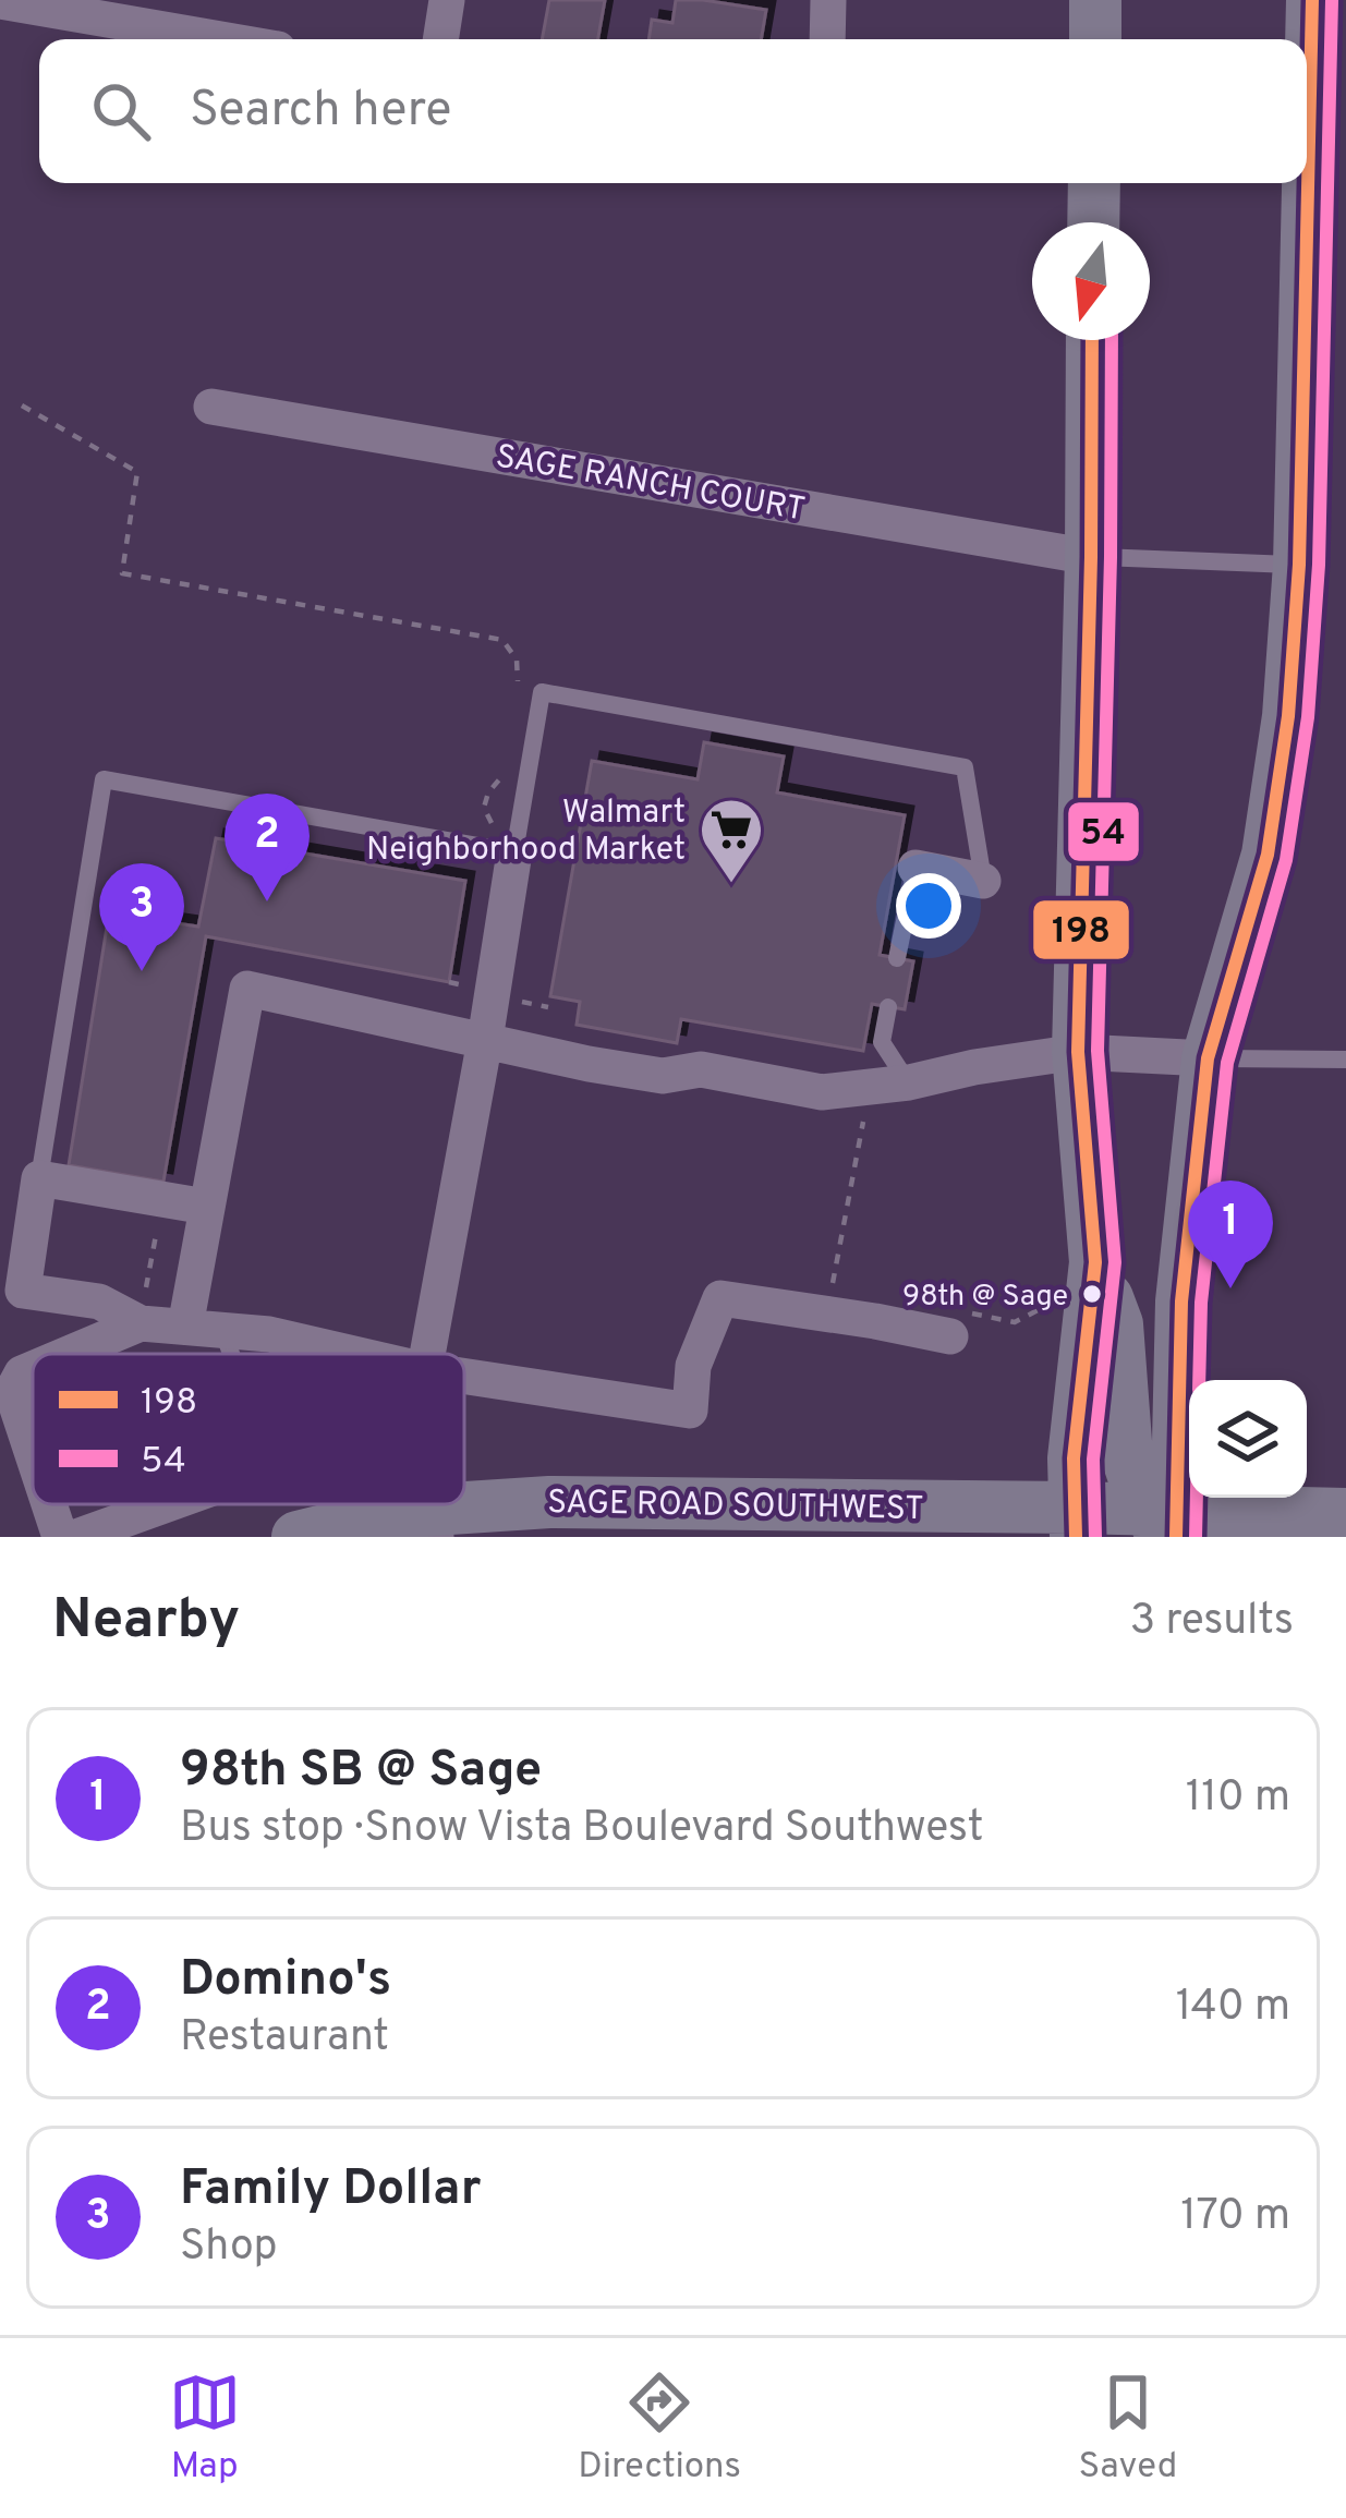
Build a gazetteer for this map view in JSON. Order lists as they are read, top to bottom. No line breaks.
{"streets":{"main road":["SAGE ROAD SOUTHWEST"],"street":["SAGE RANCH COURT"]},"places":{"supermarket":["Walmart Neighborhood Market"],"other":["98th @ Sage"]},"lines":["transit line 198","transit line 54"],"legend":["198","54"],"north":"bottom","page":{"search":"Search here","pins":["2","3","1"],"heading":["Nearby","3 results"],"list":[{"mark":"1","name":"98th SB @ Sage","note":"Bus stop · Snow Vista Boulevard Southwest","value":"110 m"},{"mark":"2","name":"Domino's","note":"Restaurant","value":"140 m"},{"mark":"3","name":"Family Dollar","note":"Shop","value":"170 m"}],"nav":["Map","Directions","Saved"]}}
